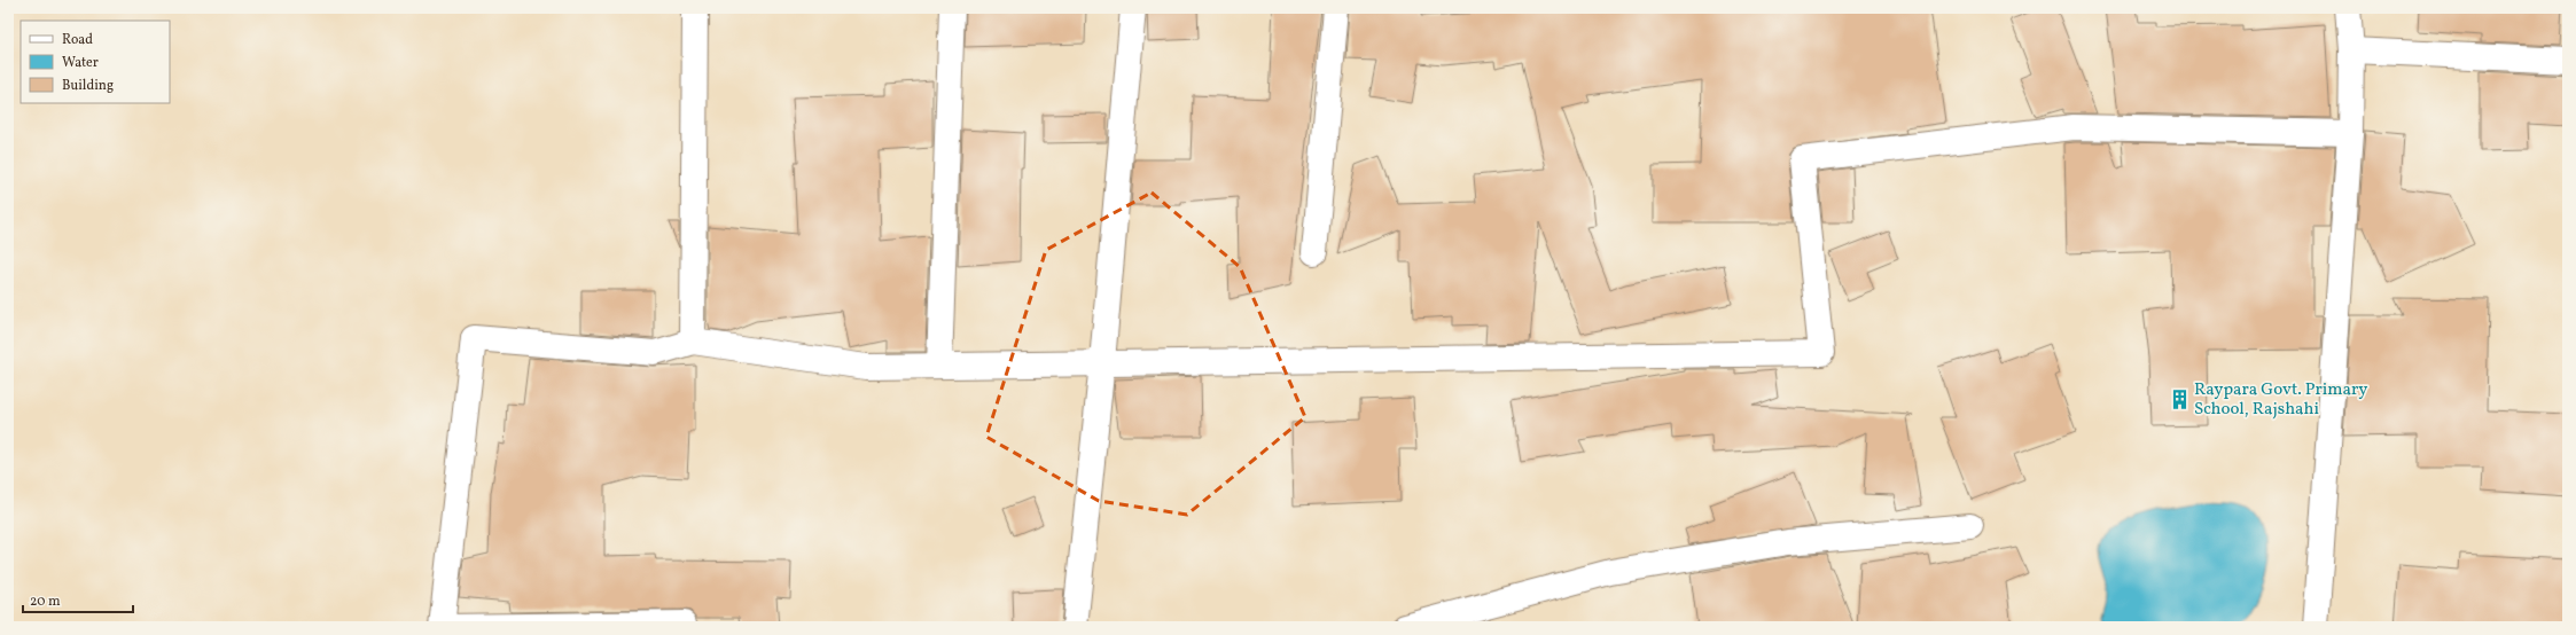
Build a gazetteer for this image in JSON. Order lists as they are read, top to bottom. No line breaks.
{"places":{"building":["Raypara Govt. Primary School, Rajshahi"]},"legend":["Road","Water","Building"],"scale_bar":"20 m"}
